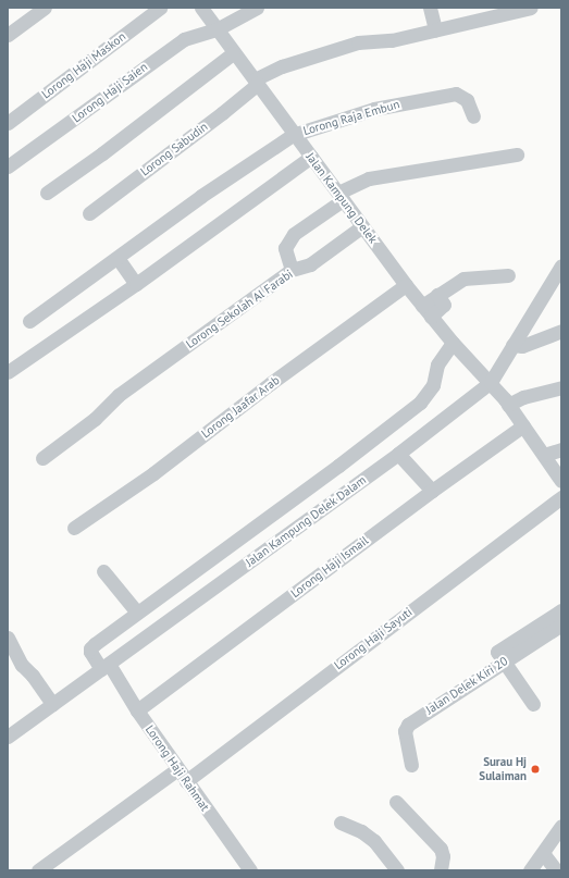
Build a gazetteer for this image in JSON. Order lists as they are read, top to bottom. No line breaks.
{"streets":{"street":["Lorong Haji Maskon","Lorong Haji Saien","Lorong Raja Embun","Lorong Sabudin","Jalan Kampung Delek","Lorong Sekolah Al Farabi","Lorong Jaafar Arab","Jalan Kampung Delek Dalam","Lorong Haji Ismail","Lorong Haji Sayuti","Jalan Delek Kiri 20","Lorong Haji Rahmat"]},"crossings":[["Lorong Haji Saien","Jalan Kampung Delek"],["Lorong Raja Embun","Jalan Kampung Delek"],["Lorong Sabudin","Jalan Kampung Delek"],["Jalan Kampung Delek","Lorong Sekolah Al Farabi"],["Jalan Kampung Delek","Lorong Jaafar Arab"],["Jalan Kampung Delek","Jalan Kampung Delek Dalam"],["Jalan Kampung Delek","Lorong Haji Ismail"],["Jalan Kampung Delek Dalam","Lorong Haji Rahmat"],["Lorong Haji Ismail","Lorong Haji Rahmat"],["Lorong Haji Sayuti","Lorong Haji Rahmat"]],"places":["Surau Hj Sulaiman"]}
